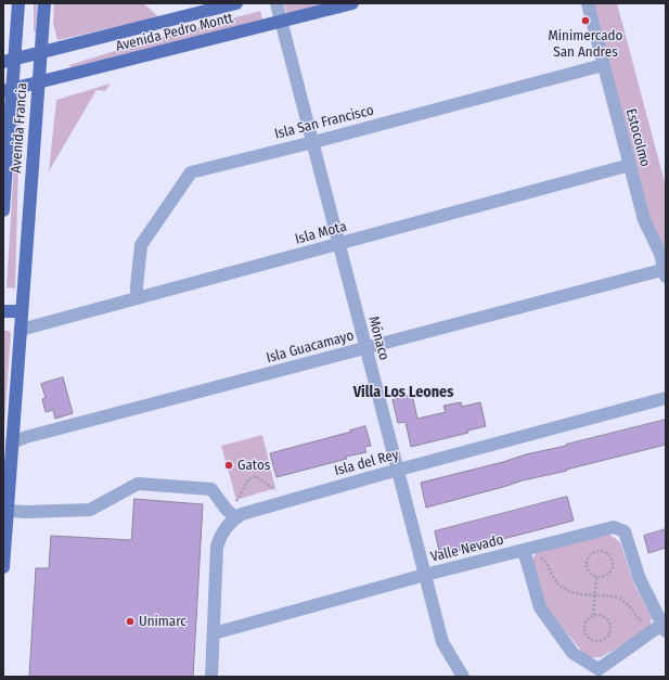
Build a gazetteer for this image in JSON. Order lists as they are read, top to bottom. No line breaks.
{"streets":{"main road":["Avenida Pedro Montt","Avenida Francia"],"street":["Isla San Francisco","Estocolmo","Isla Mota","Mónaco","Isla Guacamayo","Isla del Rey","Valle Nevado"]},"crossings":[["Avenida Pedro Montt","Avenida Francia"],["Avenida Pedro Montt","Mónaco"],["Isla San Francisco","Estocolmo"],["Isla San Francisco","Isla Mota"],["Isla San Francisco","Mónaco"],["Avenida Francia","Isla Mota"],["Avenida Francia","Isla Guacamayo"],["Estocolmo","Isla Mota"],["Estocolmo","Isla Guacamayo"],["Isla Mota","Mónaco"],["Mónaco","Isla Guacamayo"],["Mónaco","Isla del Rey"],["Mónaco","Valle Nevado"],["Isla del Rey","Valle Nevado"]],"districts":["Villa Los Leones"],"places":["Minimercado San Andres","Gatos","Unimarc"]}
